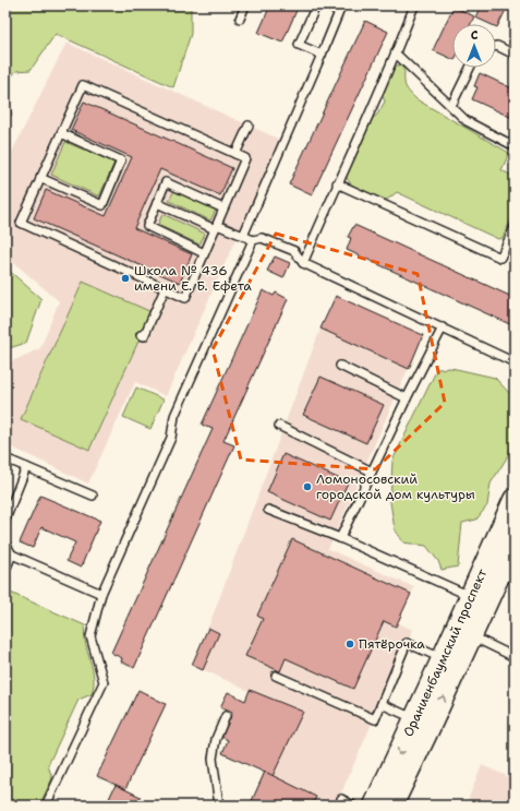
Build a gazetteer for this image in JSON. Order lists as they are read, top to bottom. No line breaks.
{"streets":{"main road":["Ораниенбаумский проспект"]},"places":["Школа № 436 имени Е. Б. Ефета","Ломоносовский городской дом культуры","Пятёрочка"],"north":"top"}
